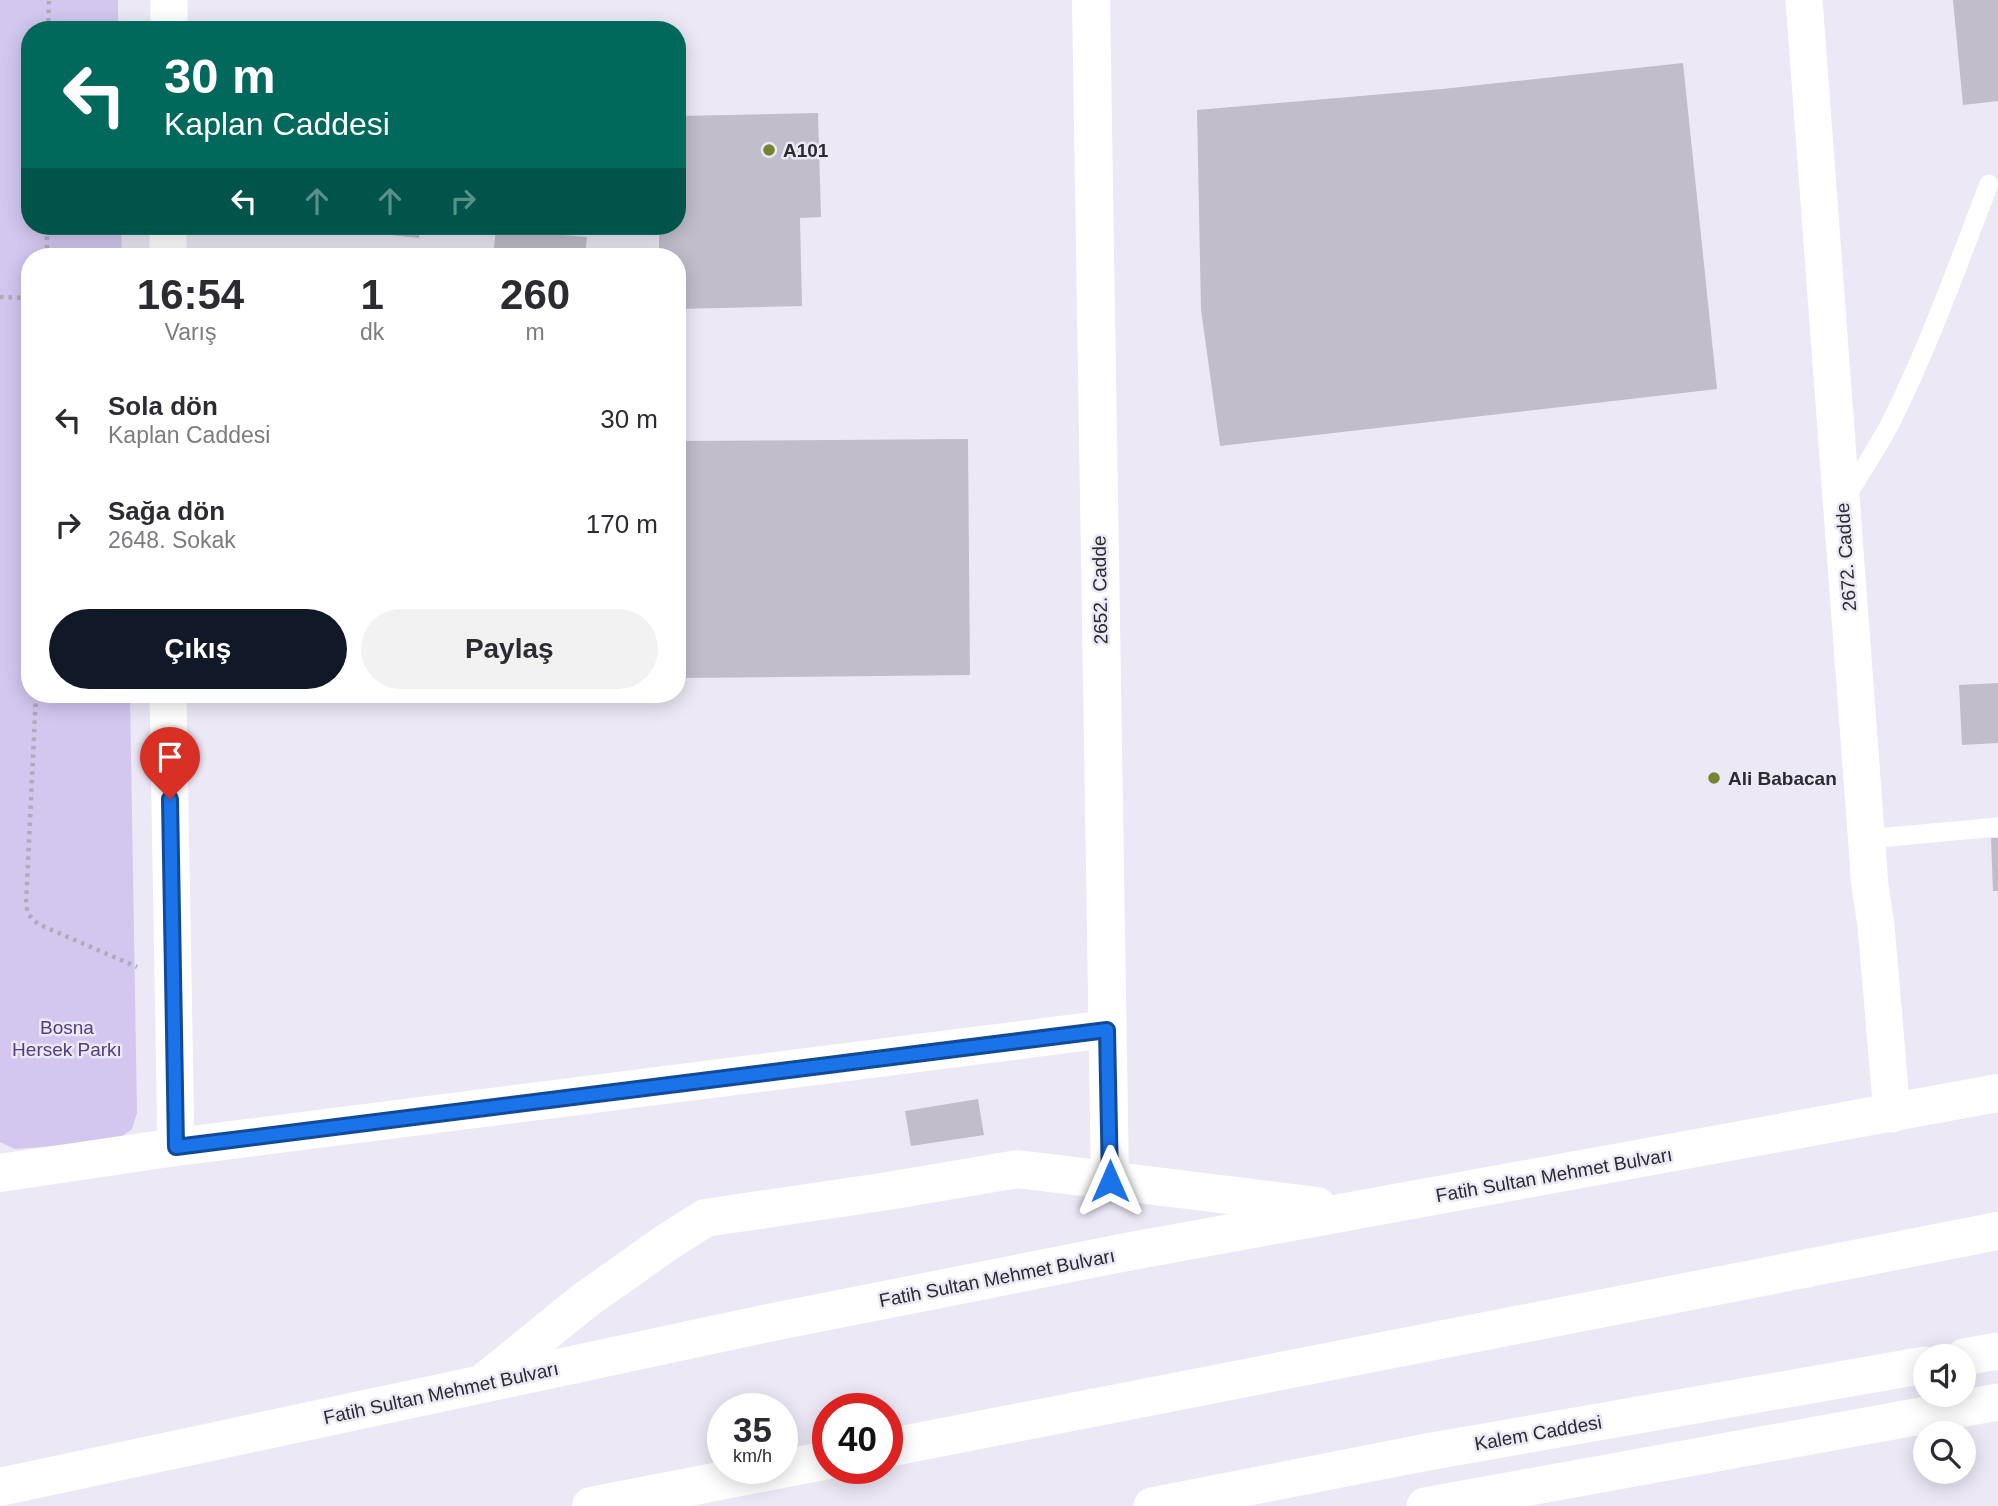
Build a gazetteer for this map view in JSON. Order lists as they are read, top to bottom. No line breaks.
{"streets":{"main road":["2652. Cadde","Fatih Sultan Mehmet Bulvarı"],"street":["2672. Cadde","Kalem Caddesi"]},"crossings":[["2672. Cadde","Fatih Sultan Mehmet Bulvarı"]],"parks":["Bosna Hersek Parkı"],"places":["A101","Ali Babacan"],"page":{"turn":["30 m","Kaplan Caddesi"],"eta":["16:54","Varış","1","dk","260","m"],"list":[{"name":"Sola dön","note":"Kaplan Caddesi","value":"30 m"},{"name":"Sağa dön","note":"2648. Sokak","value":"170 m"}],"buttons":["Çıkış","Paylaş"],"speed":"35 km/h","limit":"40"}}
